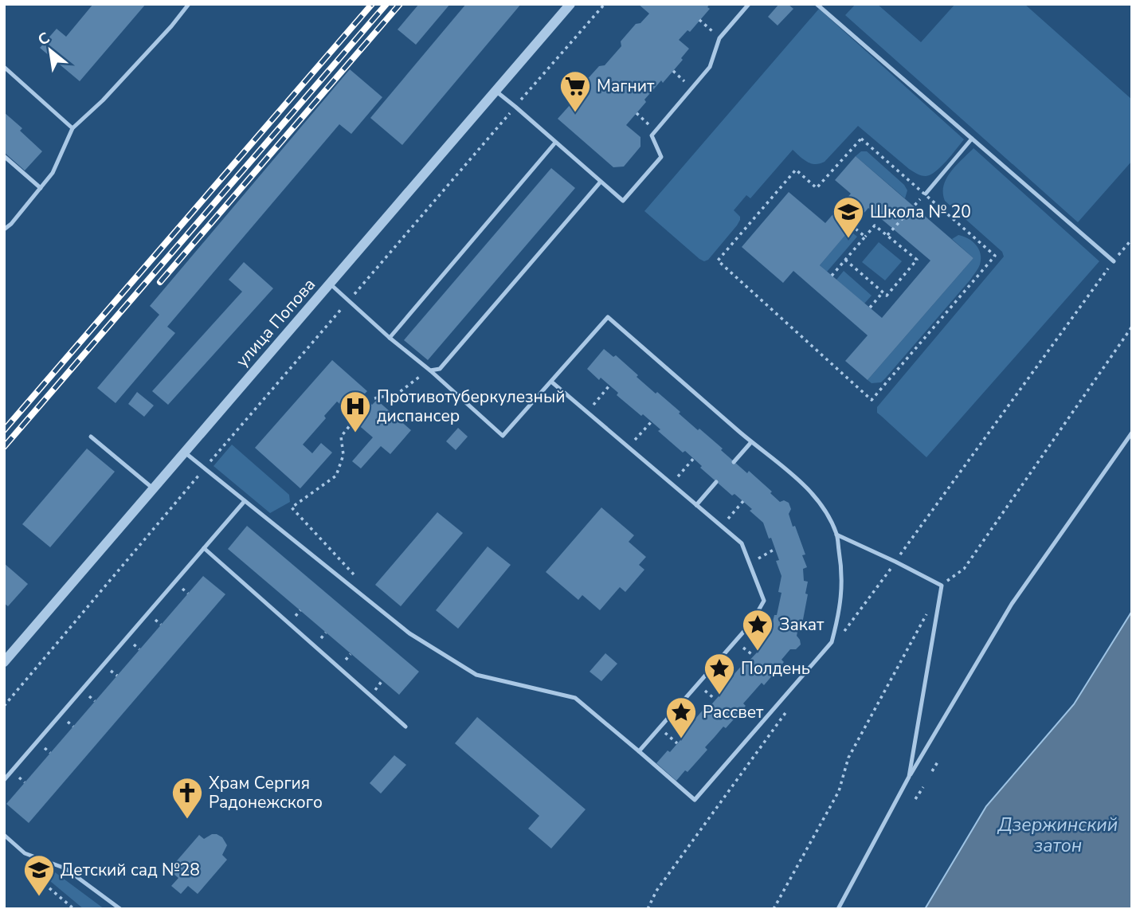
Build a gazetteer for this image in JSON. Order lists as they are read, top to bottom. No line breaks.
{"streets":{"street":["улица Попова"]},"water":["Дзержинский затон"],"places":{"supermarket":["Магнит"],"school or university":["Школа № 20","Детский сад №28"],"hospital":["Противотуберкулезный диспансер"],"place":["Закат","Полдень","Рассвет"],"church":["Храм Сергия Радонежского"]},"north":"top left"}
